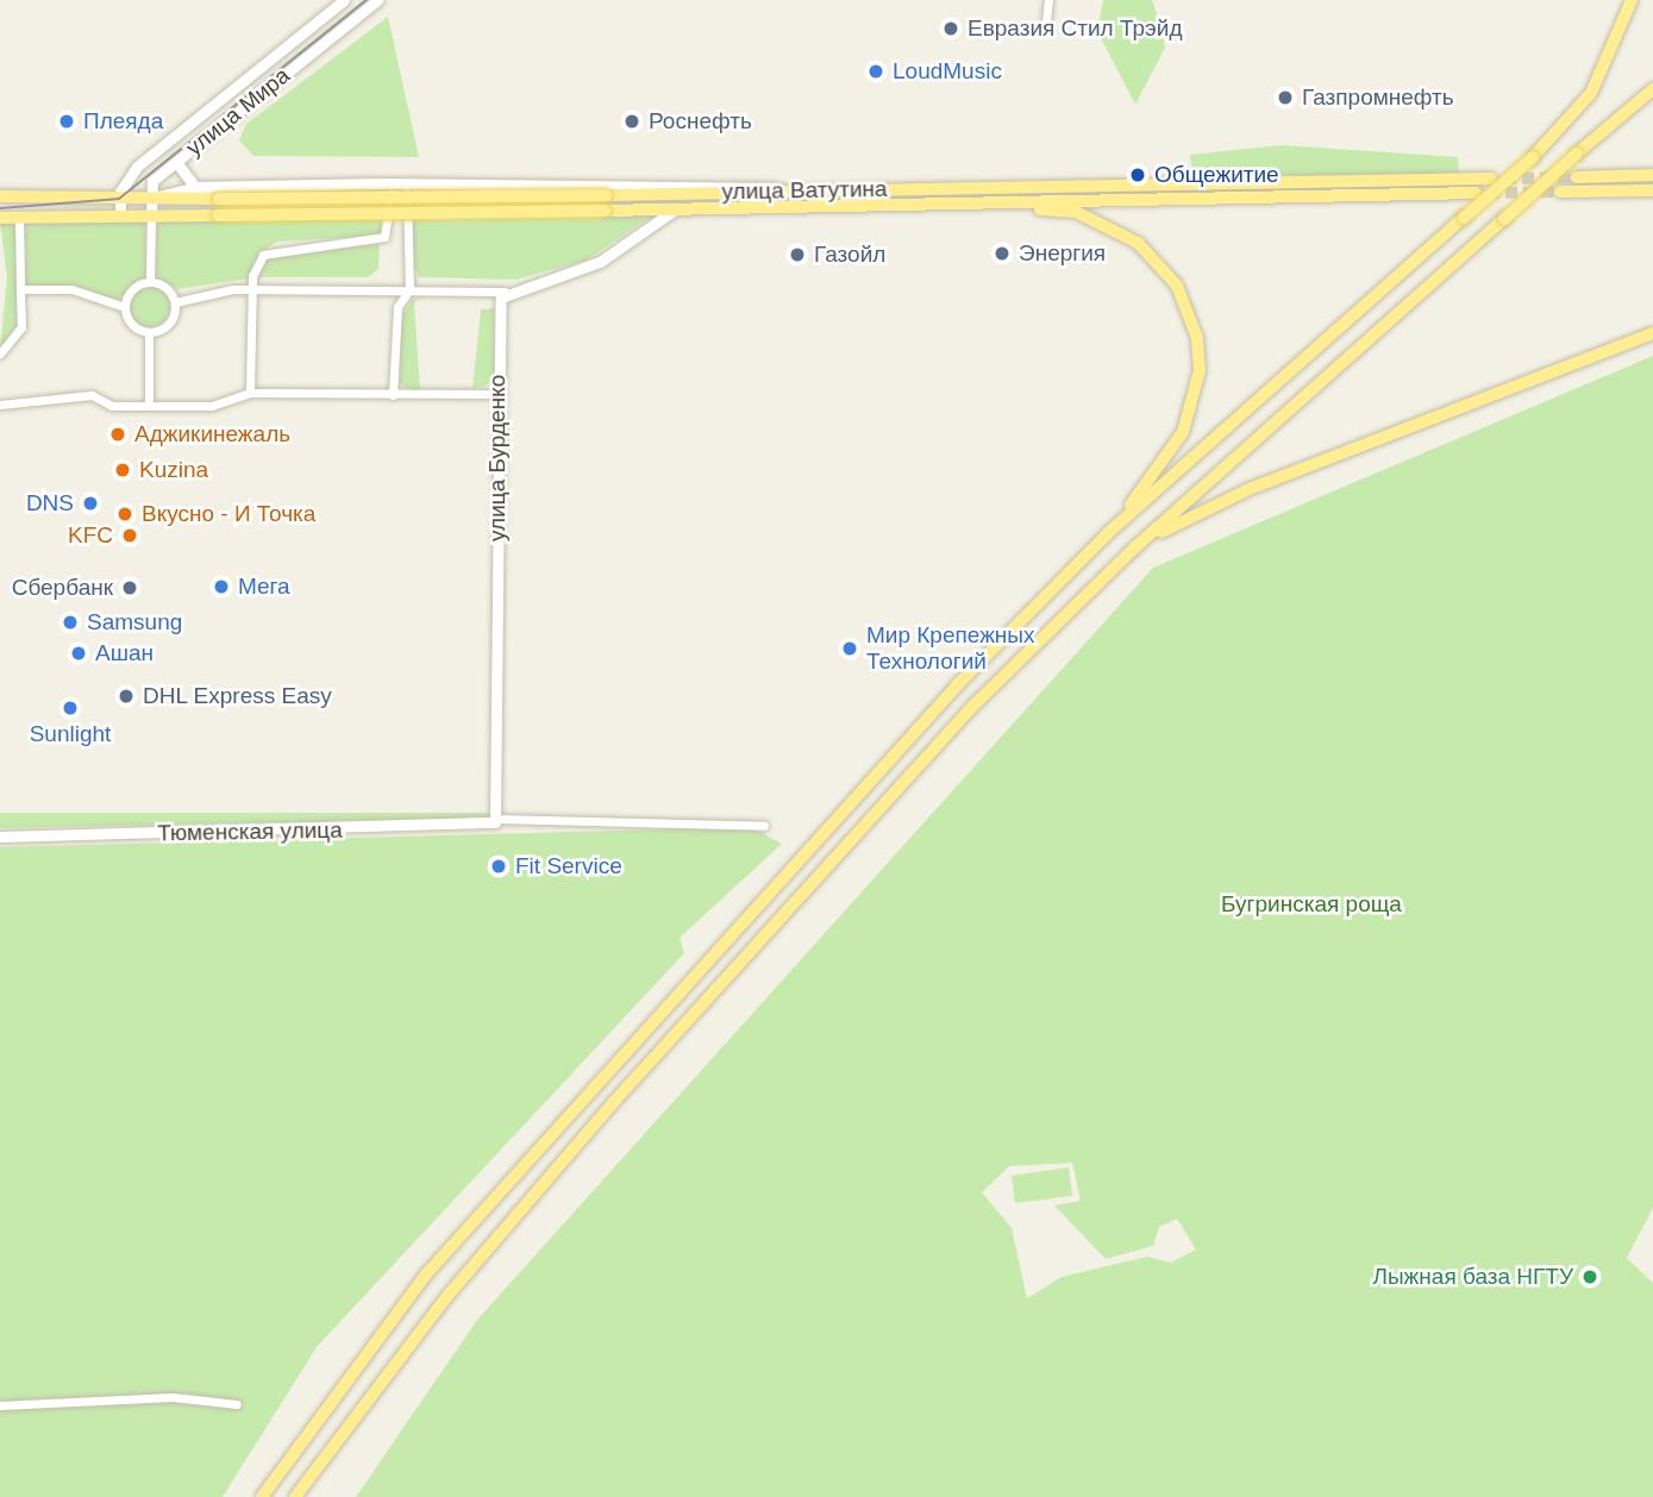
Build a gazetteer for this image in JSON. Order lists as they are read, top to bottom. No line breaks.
{"streets":{"main road":["улица Ватутина"],"street":["улица Мира","улица Бурденко","Тюменская улица"]},"crossings":[["улица Мира","улица Ватутина"],["улица Бурденко","Тюменская улица"]],"parks":["Бугринская роща"],"places":["Евразия Стил Трэйд","LoudMusic","Газпромнефть","Плеяда","Роснефть","Общежитие","Энергия","Газойл","Аджикинежаль","Kuzina","DNS","Вкусно - И Точка","KFC","Мега","Сбербанк","Samsung","Мир Крепежных Технологий","Ашан","DHL Express Easy","Sunlight","Fit Service","Лыжная база НГТУ"]}
